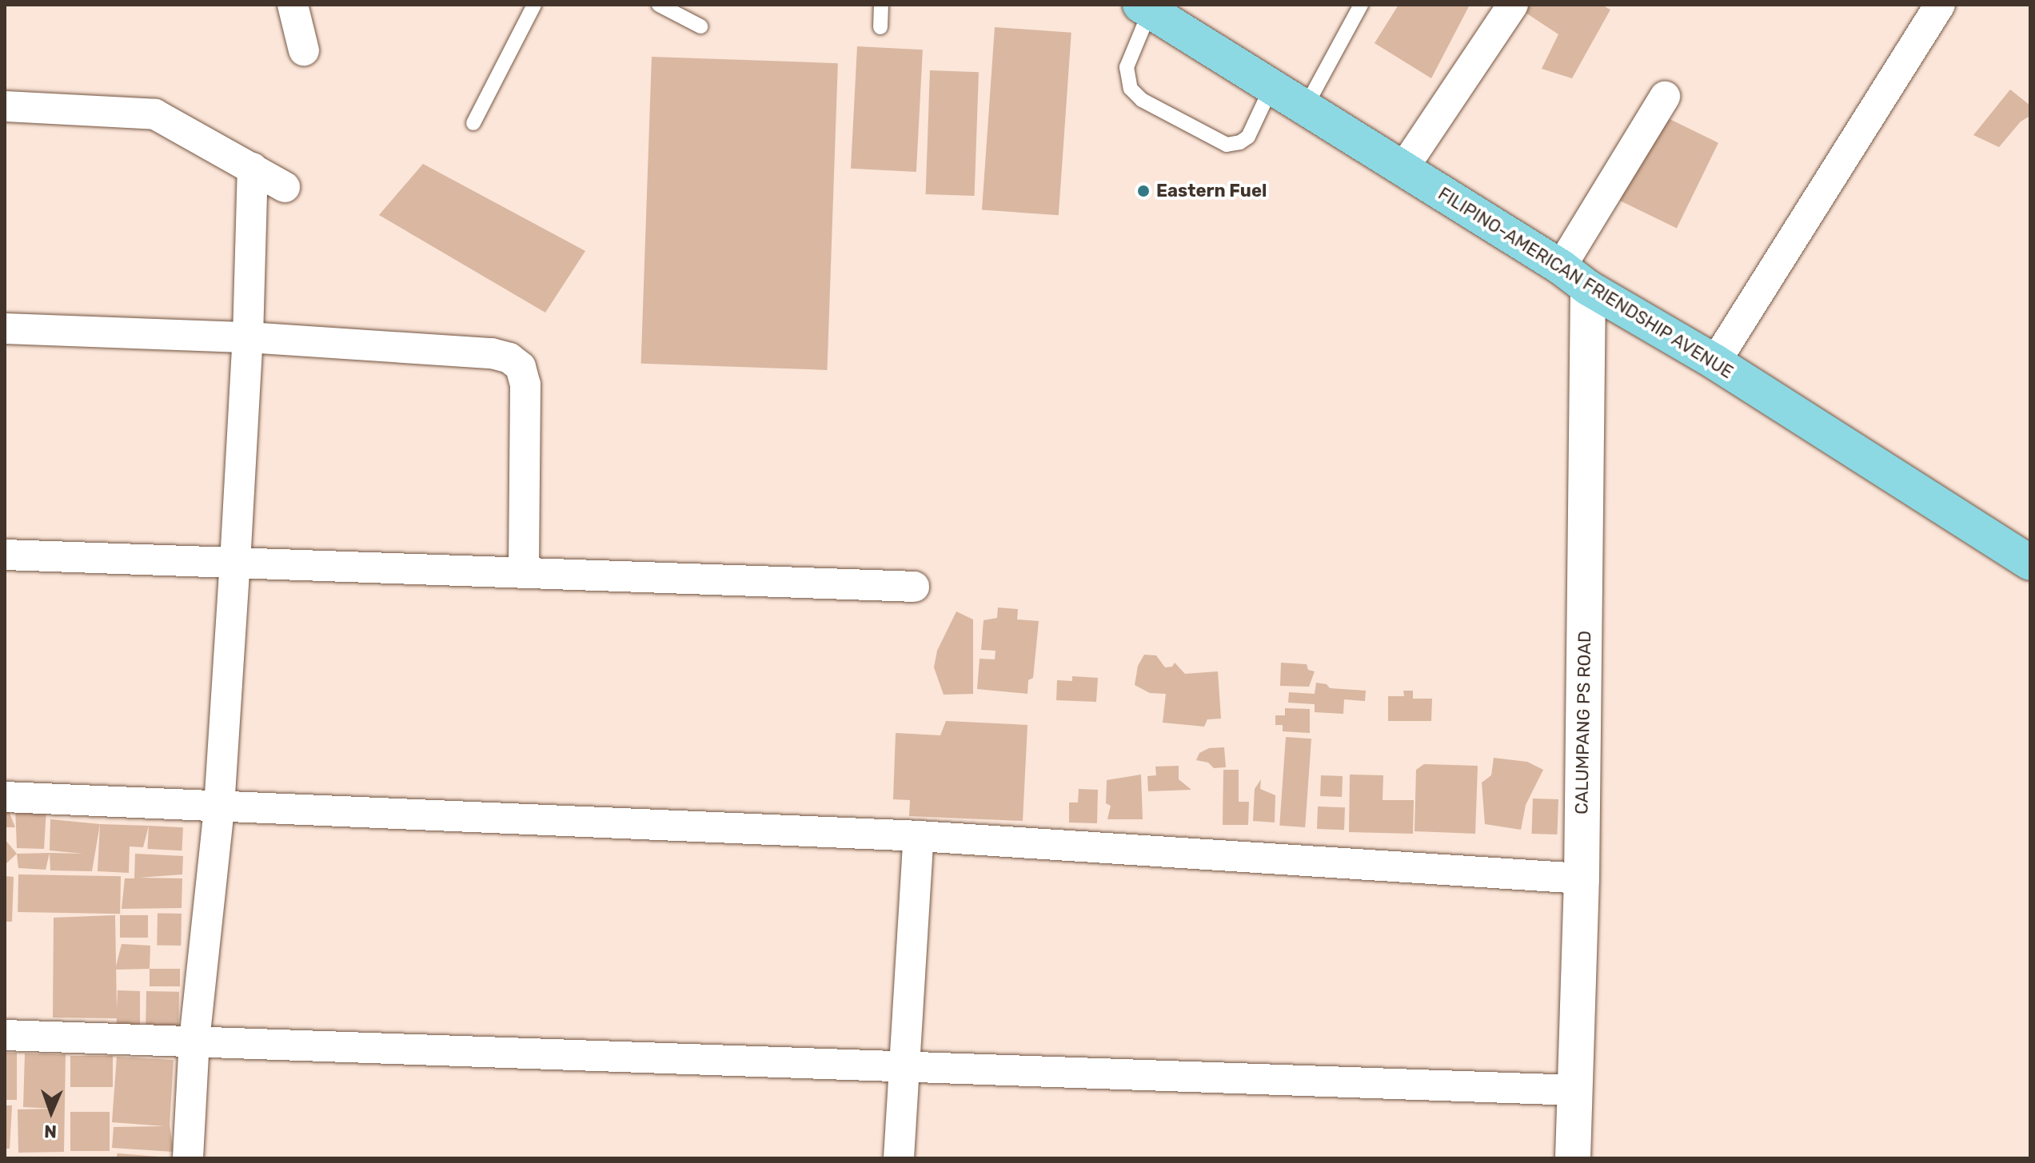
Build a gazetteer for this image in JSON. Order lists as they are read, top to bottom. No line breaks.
{"streets":{"main road":["FILIPINO-AMERICAN FRIENDSHIP AVENUE"],"street":["CALUMPANG PS ROAD"]},"crossings":[["FILIPINO-AMERICAN FRIENDSHIP AVENUE","CALUMPANG PS ROAD"]],"places":["Eastern Fuel"],"north":"bottom"}
